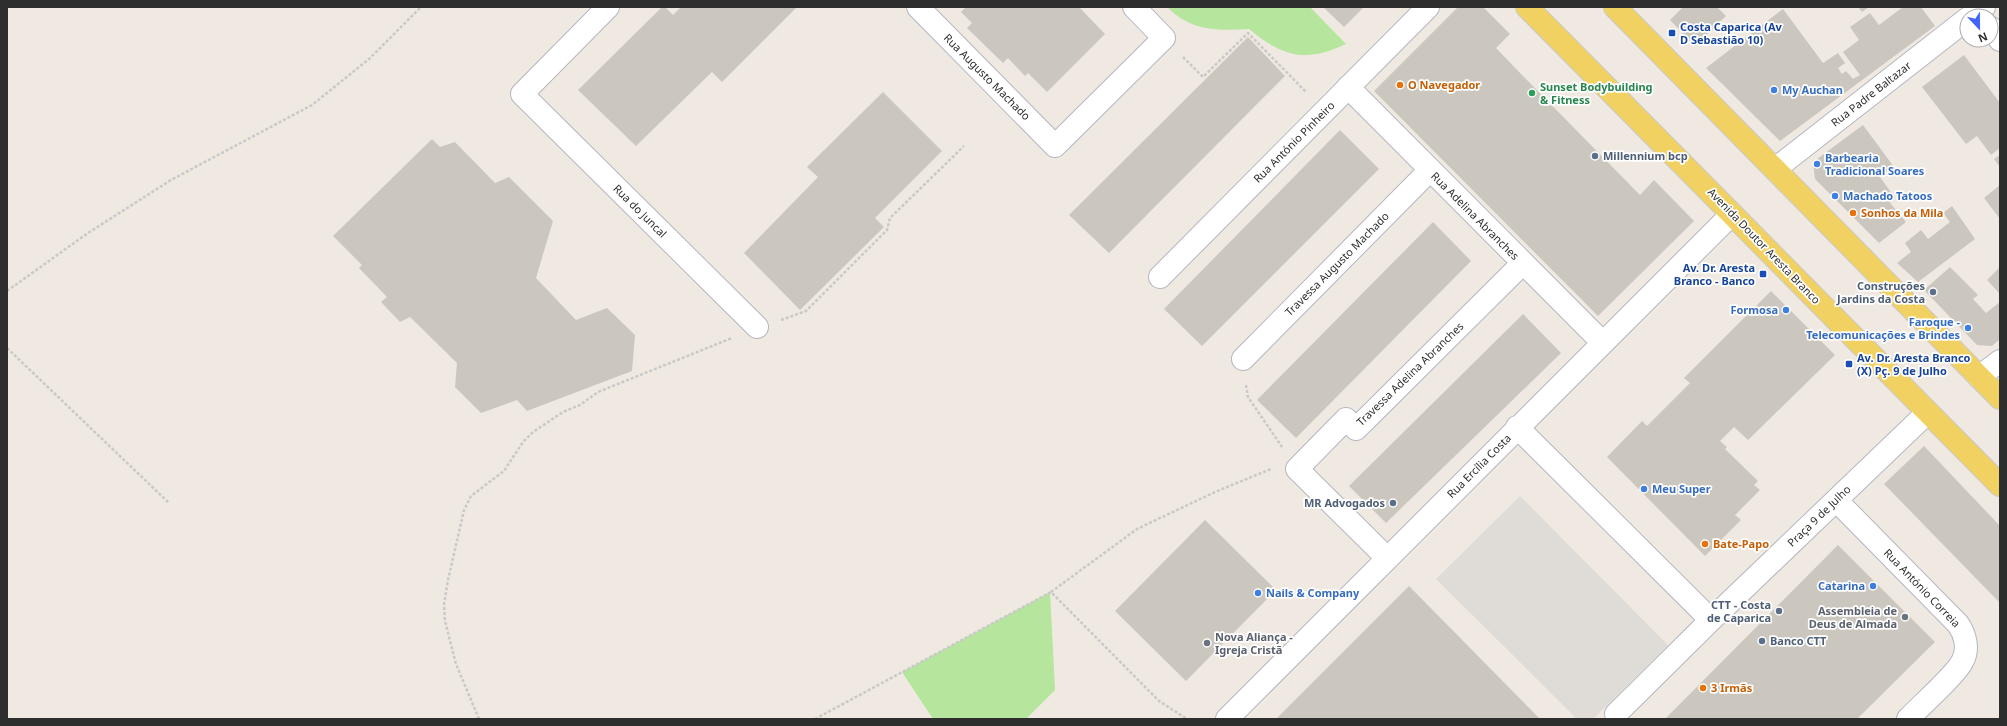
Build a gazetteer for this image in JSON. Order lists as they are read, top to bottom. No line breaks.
{"streets":{"main road":["Avenida Doutor Aresta Branco"],"street":["Rua Augusto Machado","Rua Padre Baltazar","Rua António Pinheiro","Rua do Juncal","Rua Adelina Abranches","Travessa Augusto Machado","Travessa Adelina Abranches","Rua Ercília Costa","Praça 9 de Julho","Rua António Correia"]},"crossings":[["Rua António Pinheiro","Rua Adelina Abranches"],["Rua Adelina Abranches","Travessa Augusto Machado"],["Rua Adelina Abranches","Travessa Adelina Abranches"],["Rua Adelina Abranches","Rua Ercília Costa"],["Avenida Doutor Aresta Branco","Rua Ercília Costa"],["Avenida Doutor Aresta Branco","Praça 9 de Julho"],["Praça 9 de Julho","Rua António Correia"]],"places":{"transit":["Costa Caparica (Av D Sebastião 10)","Av. Dr. Aresta Branco - Banco","Av. Dr. Aresta Branco (X) Pç. 9 de Julho"],"other":["O Navegador","My Auchan","Sunset Bodybuilding & Fitness","Millennium bcp","Barbearia Tradicional Soares","Machado Tatoos","Sonhos da Mila","Construções Jardins da Costa","Formosa","Faroque - Telecomunicações e Brindes","Meu Super","MR Advogados","Bate-Papo","Catarina","Nails & Company","CTT - Costa de Caparica","Assembleia de Deus de Almada","Banco CTT","Nova Aliança - Igreja Cristã","3 Irmãs"]},"north":"bottom"}
